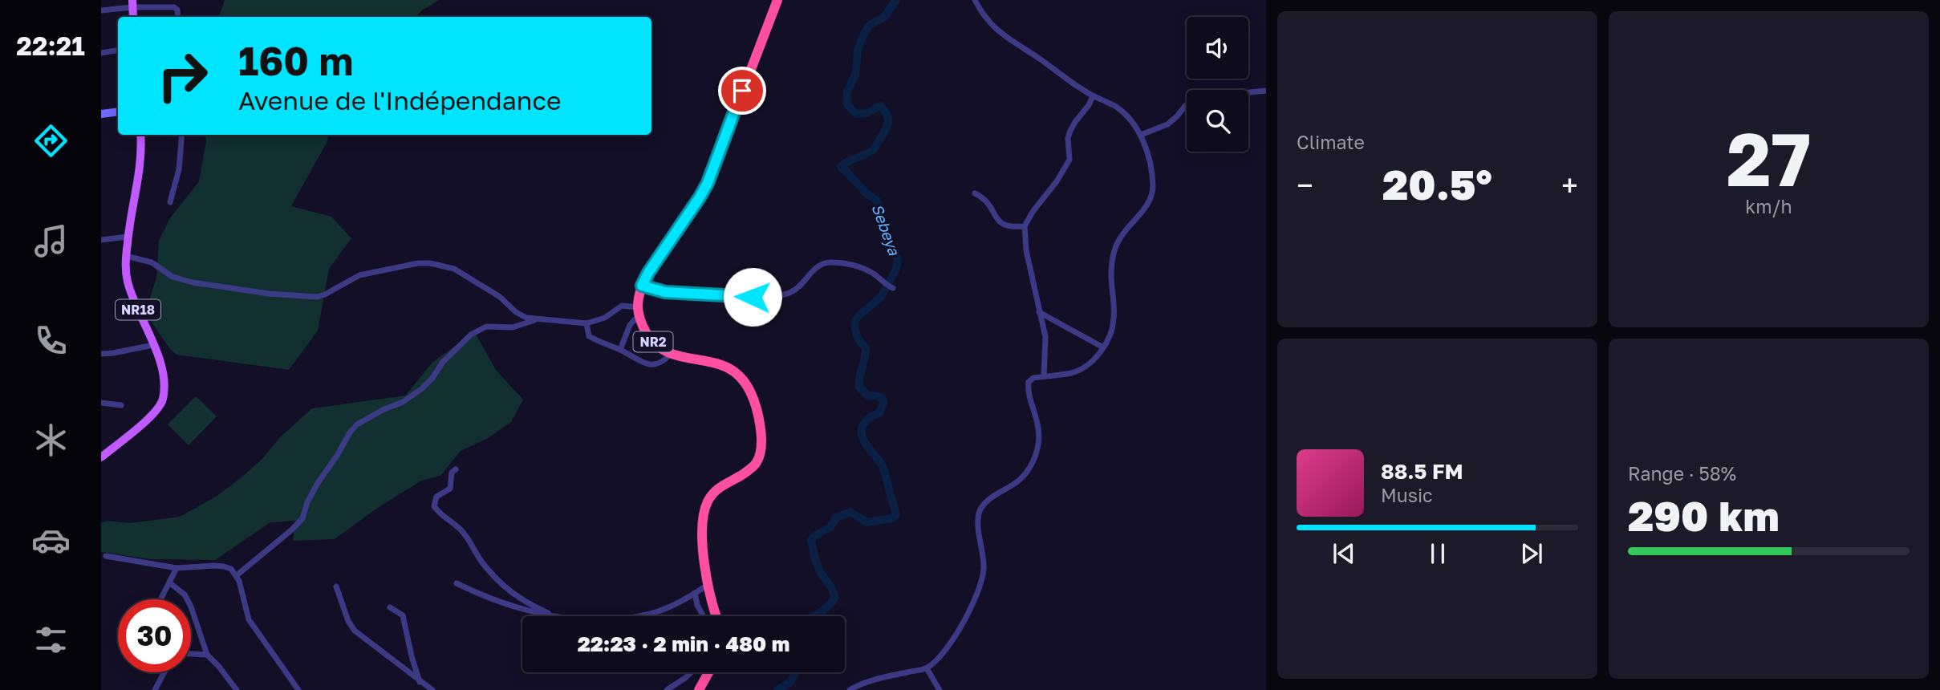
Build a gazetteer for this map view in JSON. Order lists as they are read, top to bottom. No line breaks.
{"streets":{"highway":["NR2"],"main road":["NR18"]},"water":["Sebeya"],"page":{"tabs":"22:21","tile":["Climate",["27","km/h"],["Range · 58%","290 km"]],"turn":["160 m","Avenue de l'Indépendance"],"heat":["−","20.5°","+"],"song":["88.5 FM","Music"],"limit":"30","trip":"22:23 · 2 min · 480 m"}}
